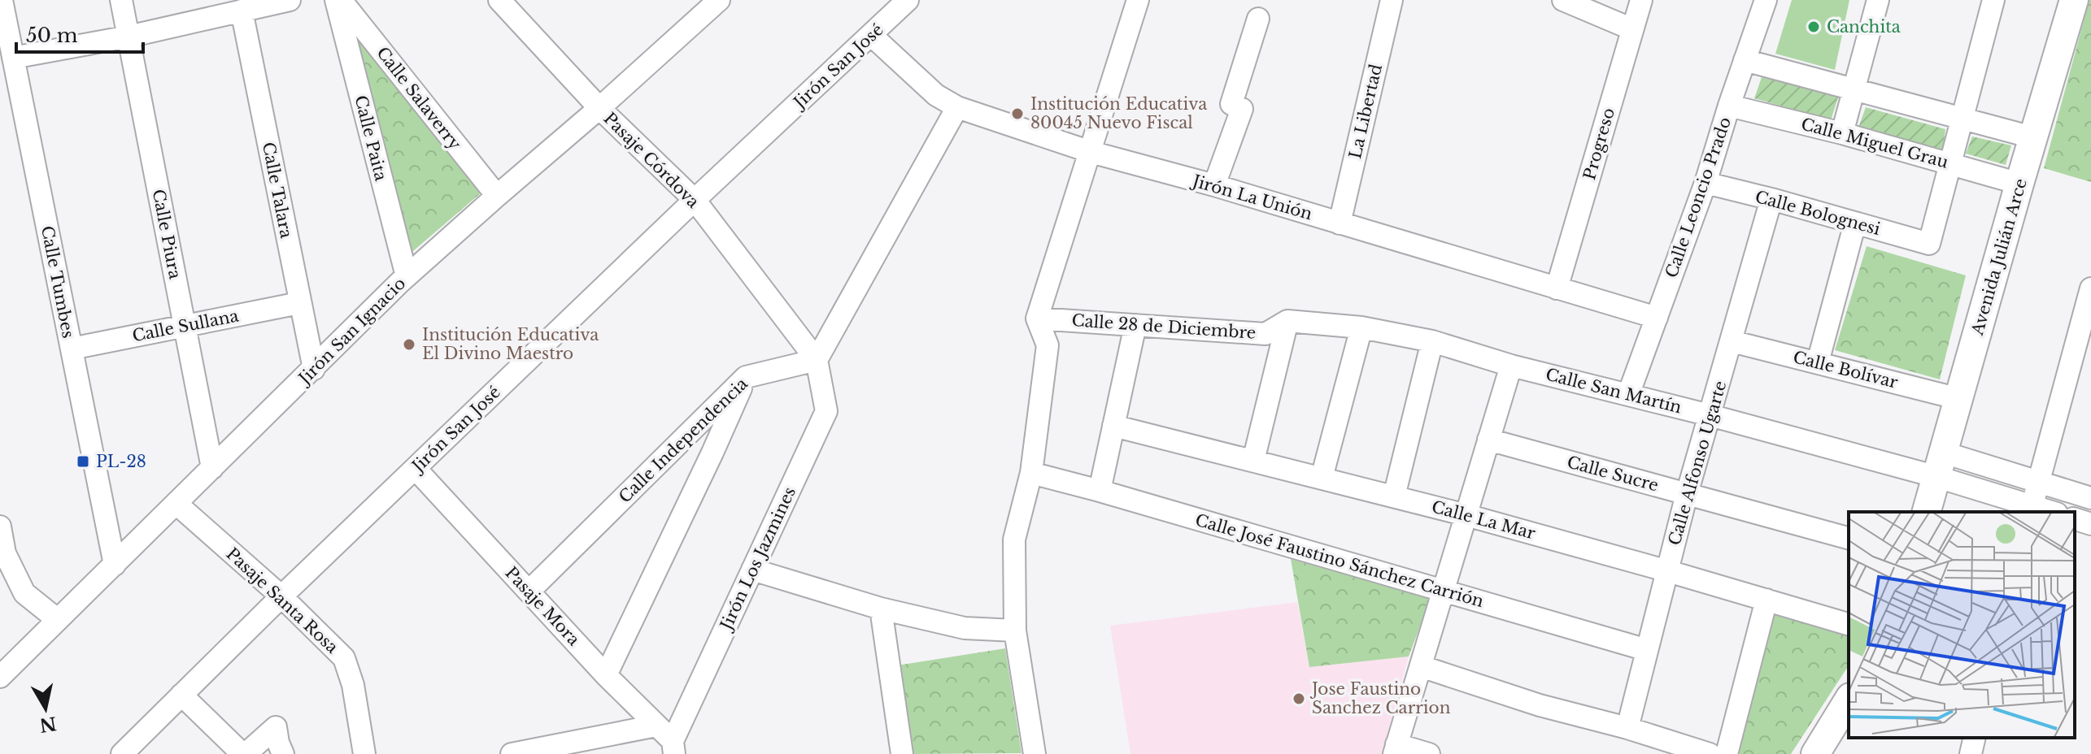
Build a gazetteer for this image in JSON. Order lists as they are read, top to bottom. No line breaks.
{"streets":{"main road":["Avenida Julián Arce"],"street":["Jirón San José","Calle Salaverry","La Libertad","Calle Paita","Calle Miguel Grau","Progreso","Pasaje Córdova","Calle Talara","Jirón La Unión","Calle Leoncio Prado","Calle Bolognesi","Calle Piura","Calle Tumbes","Calle Sullana","Calle 28 de Diciembre","Jirón San Ignacio","Calle Bolívar","Calle San Martín","Calle Independencia","Calle Alfonso Ugarte","Calle Sucre","Calle La Mar","Jirón Los Jazmines","Calle José Faustino Sánchez Carrión","Pasaje Santa Rosa","Pasaje Mora"]},"crossings":[["Jirón San José","Pasaje Córdova"],["Jirón San José","Jirón La Unión"],["Jirón San José","Pasaje Santa Rosa"],["Jirón San José","Pasaje Mora"],["Calle Salaverry","Jirón San Ignacio"],["La Libertad","Jirón La Unión"],["Calle Paita","Jirón San Ignacio"],["Calle Miguel Grau","Calle Leoncio Prado"],["Calle Miguel Grau","Calle Bolognesi"],["Calle Miguel Grau","Avenida Julián Arce"],["Progreso","Jirón La Unión"],["Pasaje Córdova","Jirón San Ignacio"],["Pasaje Córdova","Calle Independencia"],["Pasaje Córdova","Jirón Los Jazmines"],["Calle Talara","Calle Sullana"],["Calle Talara","Jirón San Ignacio"],["Jirón La Unión","Calle Leoncio Prado"],["Calle Leoncio Prado","Calle Bolognesi"],["Calle Leoncio Prado","Calle San Martín"],["Calle Bolognesi","Calle Alfonso Ugarte"],["Calle Piura","Calle Sullana"],["Calle Piura","Jirón San Ignacio"],["Avenida Julián Arce","Calle Bolívar"],["Avenida Julián Arce","Calle San Martín"],["Calle Tumbes","Calle Sullana"],["Calle Tumbes","Jirón San Ignacio"],["Calle 28 de Diciembre","Calle San Martín"],["Jirón San Ignacio","Pasaje Santa Rosa"],["Calle Bolívar","Calle Alfonso Ugarte"],["Calle San Martín","Calle Alfonso Ugarte"],["Calle Independencia","Jirón Los Jazmines"],["Calle Independencia","Pasaje Mora"],["Calle Alfonso Ugarte","Calle Sucre"],["Calle Alfonso Ugarte","Calle La Mar"],["Calle Alfonso Ugarte","Calle José Faustino Sánchez Carrión"],["Jirón Los Jazmines","Pasaje Mora"]],"places":{"other":["Canchita","Institución Educativa 80045 Nuevo Fiscal","Institución Educativa El Divino Maestro","Jose Faustino Sanchez Carrion"],"transit":["PL-28"]},"scale_bar":"50 m","north":"bottom"}
